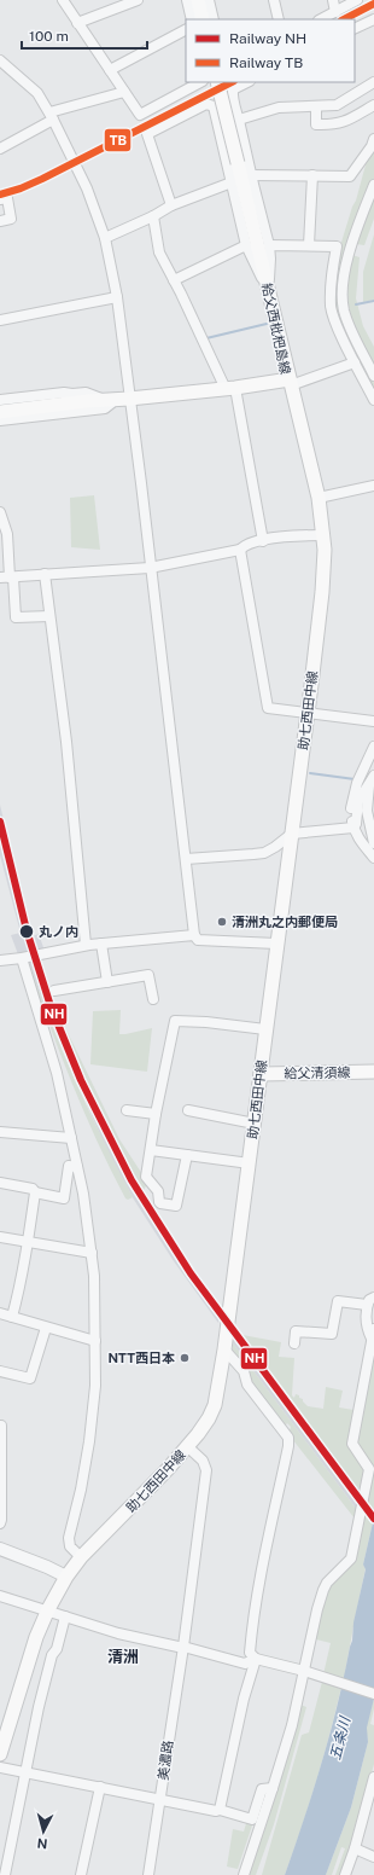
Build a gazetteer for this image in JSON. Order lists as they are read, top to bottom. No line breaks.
{"streets":{"main road":["給父西枇杷島線","助七西田中線","給父清須線"],"street":["美濃路"]},"crossings":[["給父西枇杷島線","助七西田中線"],["助七西田中線","給父清須線"],["助七西田中線","美濃路"]],"districts":["清洲"],"water":["五条川"],"places":["清洲丸之内郵便局","丸ノ内","NTT西日本"],"lines":["rail line TB","rail line NH"],"legend":["Railway NH","Railway TB"],"scale_bar":"100 m","north":"bottom"}
